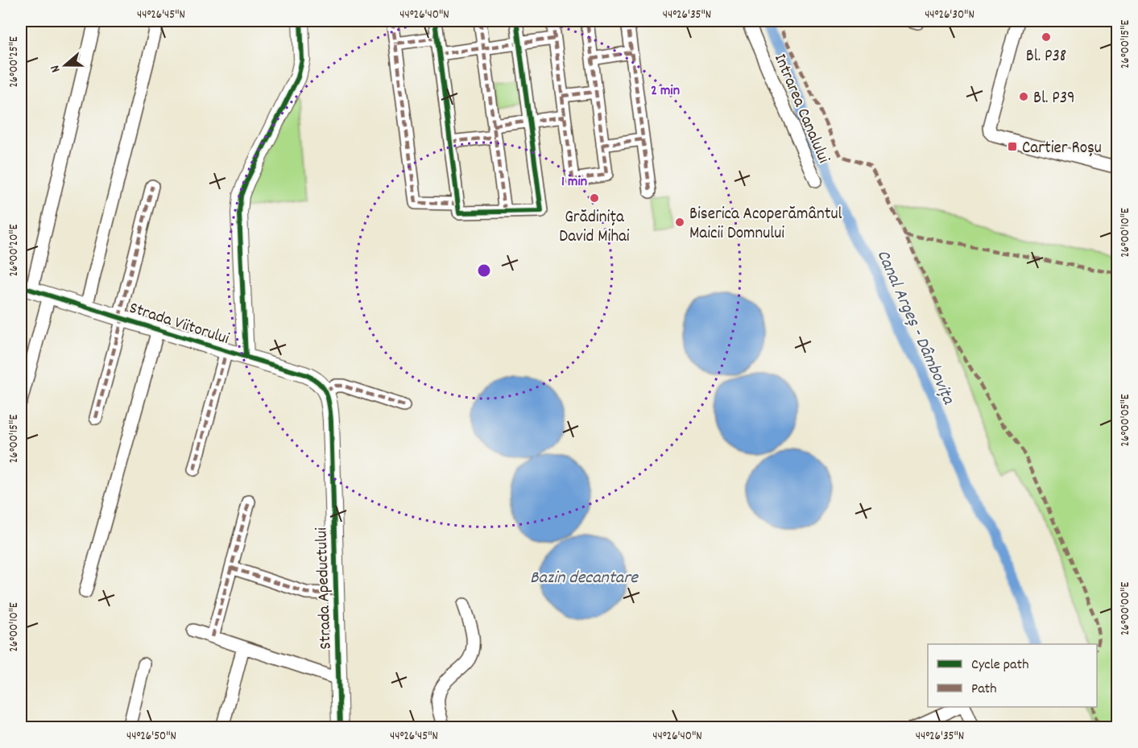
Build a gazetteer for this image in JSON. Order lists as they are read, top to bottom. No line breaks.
{"streets":{"street":["Intrarea Canalului","Strada Viitorului","Strada Apeductului"]},"crossings":[["Strada Viitorului","Strada Apeductului"]],"water":["Canal Argeș - Dâmbovița","Bazin decantare"],"places":{"other":["Bl. P38","Bl. P39","Grădinița David Mihai","Biserica Acoperământul Maicii Domnului"],"transit":["Cartier Roșu"]},"legend":["Cycle path","Path"],"north":"left","coordinates":["44°26'45\"N","44°26'40\"N","44°26'35\"N","44°26'30\"N","26°00'15\"E","26°00'25\"E","26°00'10\"E","26°00'20\"E","26°00'05\"E","26°00'00\"E","44°26'50\"N"],"rings":["2 min","1 min"]}
